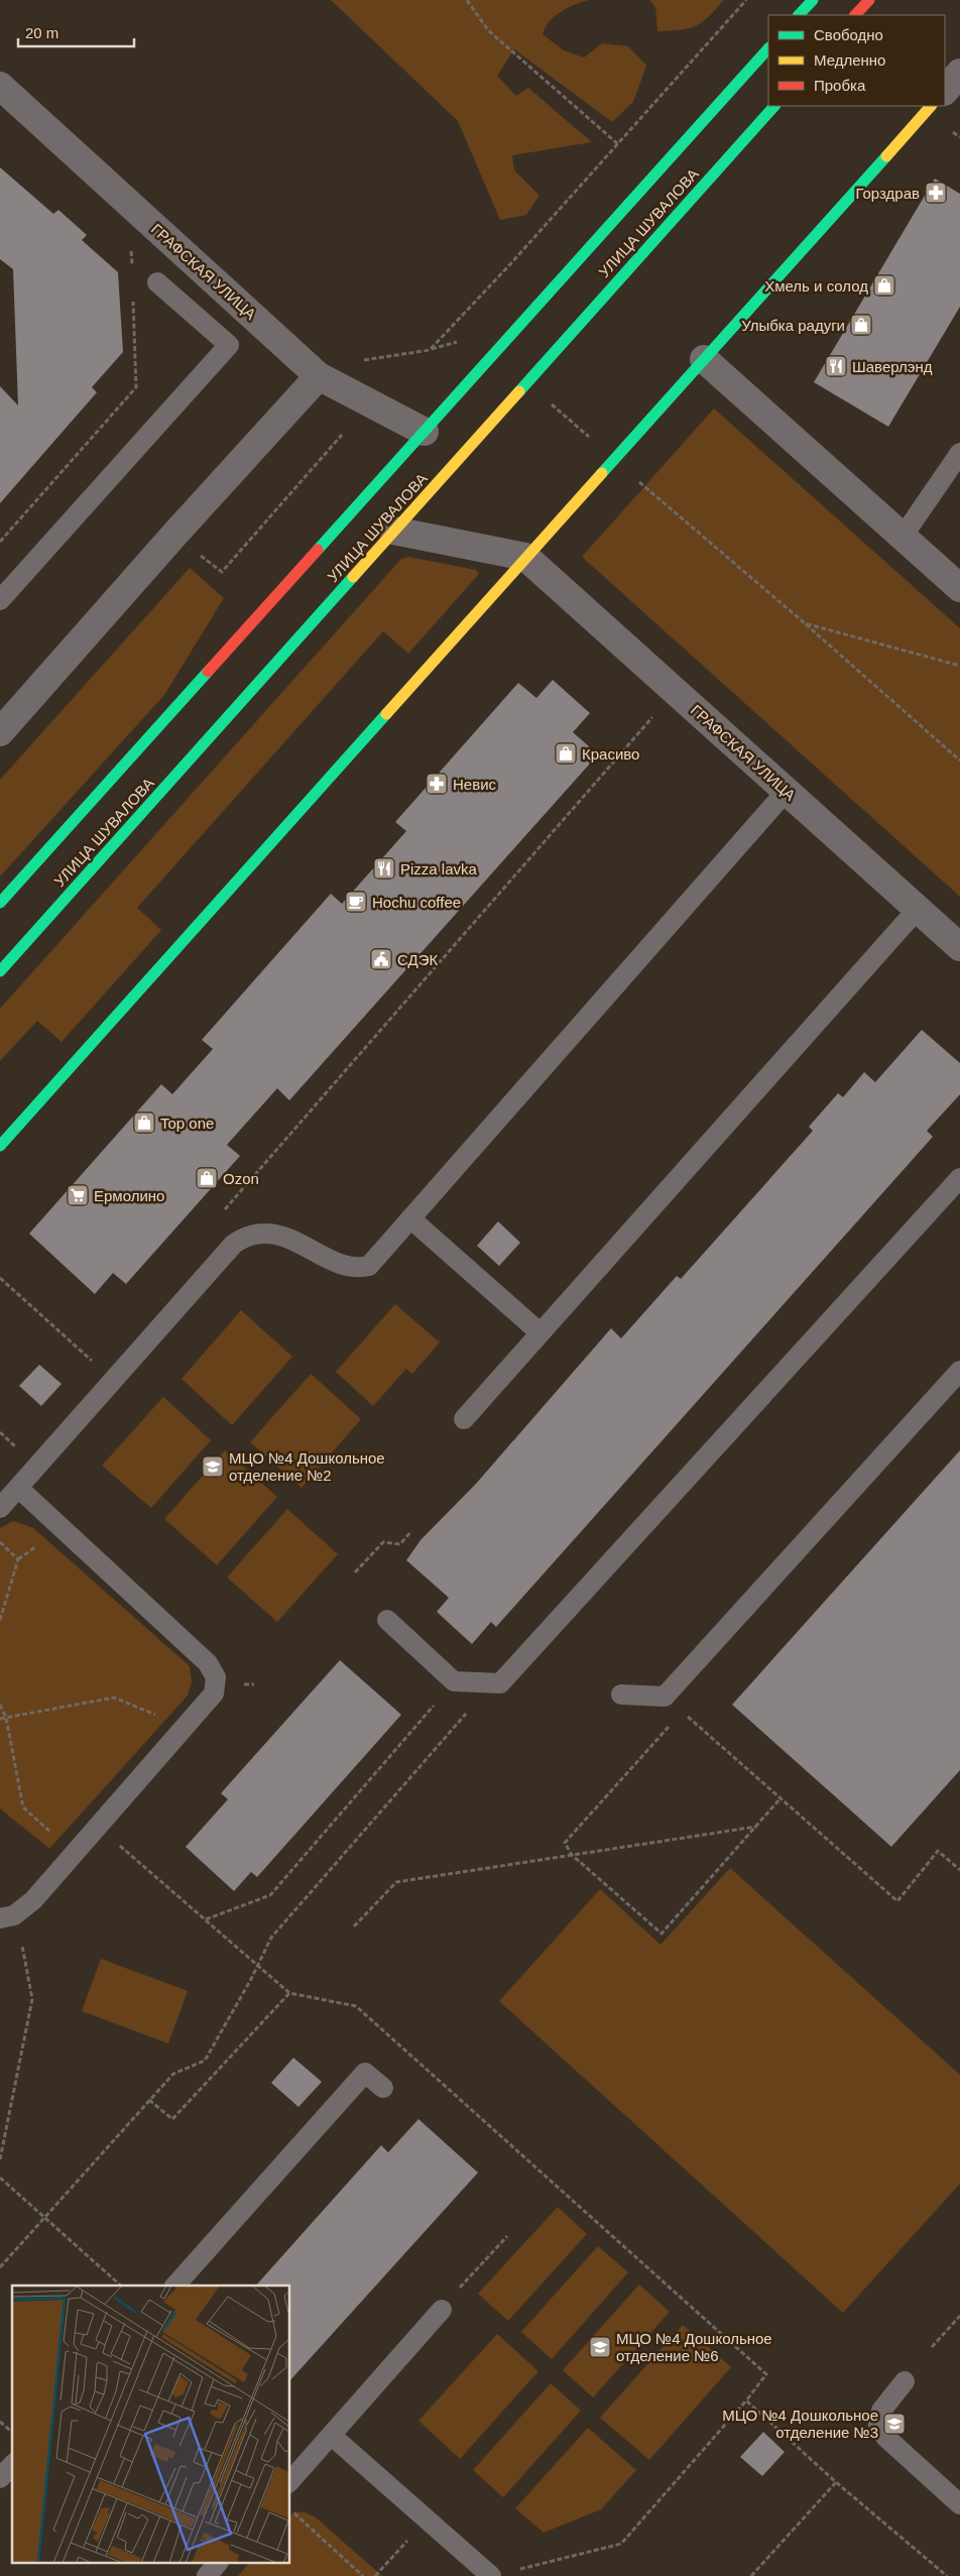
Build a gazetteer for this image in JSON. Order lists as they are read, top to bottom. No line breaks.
{"streets":{"street":["УЛИЦА ШУВАЛОВА","ГРАФСКАЯ УЛИЦА"]},"crossings":[["УЛИЦА ШУВАЛОВА","ГРАФСКАЯ УЛИЦА"]],"places":{"pharmacy":["Горздрав","Невис"],"shop":["Хмель и солод","Улыбка радуги","Красиво","Top one","Ozon"],"restaurant":["Шаверлэнд","Pizza lavka"],"cafe":["Hochu coffee"],"public building":["СДЭК"],"supermarket":["Ермолино"],"school or university":["МЦО №4 Дошкольное отделение №2","МЦО №4 Дошкольное отделение №6","МЦО №4 Дошкольное отделение №3"]},"legend":["Свободно","Медленно","Пробка"],"scale_bar":"20 m"}
